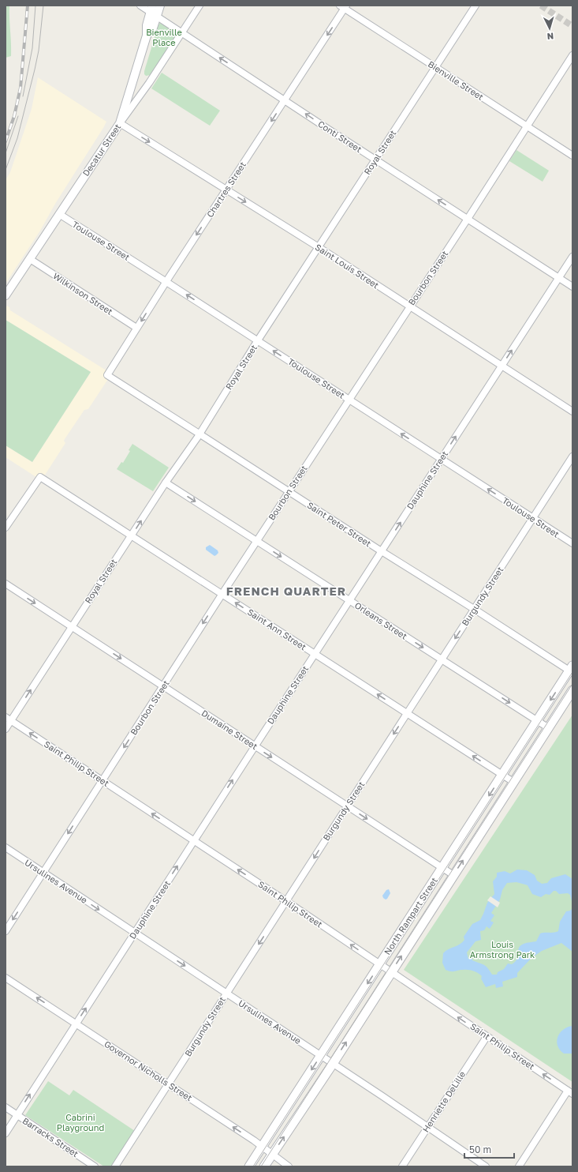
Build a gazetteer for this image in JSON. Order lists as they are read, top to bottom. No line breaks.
{"streets":{"main road":["North Rampart Street"],"street":["Bienville Street","Conti Street","Decatur Street","Royal Street","Chartres Street","Toulouse Street","Saint Louis Street","Bourbon Street","Wilkinson Street","Dauphine Street","Saint Peter Street","Burgundy Street","Orleans Street","Saint Ann Street","Dumaine Street","Saint Philip Street","Ursulines Avenue","Governor Nicholls Street","Henriette DeLille","Barracks Street"]},"crossings":[["Bienville Street","Royal Street"],["Bienville Street","Chartres Street"],["Bienville Street","Bourbon Street"],["Conti Street","Decatur Street"],["Conti Street","Royal Street"],["Conti Street","Chartres Street"],["Conti Street","Bourbon Street"],["Conti Street","Dauphine Street"],["Decatur Street","Toulouse Street"],["Decatur Street","Saint Louis Street"],["Decatur Street","Wilkinson Street"],["Royal Street","Toulouse Street"],["Royal Street","Saint Louis Street"],["Royal Street","Saint Peter Street"],["Royal Street","Orleans Street"],["Royal Street","Saint Ann Street"],["Royal Street","Dumaine Street"],["Royal Street","Saint Philip Street"],["Chartres Street","Toulouse Street"],["Chartres Street","Saint Louis Street"],["Chartres Street","Wilkinson Street"],["Chartres Street","Saint Peter Street"],["Toulouse Street","Bourbon Street"],["Toulouse Street","Dauphine Street"],["Toulouse Street","Burgundy Street"],["Saint Louis Street","Bourbon Street"],["Saint Louis Street","Dauphine Street"],["Bourbon Street","Saint Peter Street"],["Bourbon Street","Orleans Street"],["Bourbon Street","Saint Ann Street"],["Bourbon Street","Dumaine Street"],["Bourbon Street","Saint Philip Street"],["Bourbon Street","Ursulines Avenue"],["Dauphine Street","Saint Peter Street"],["Dauphine Street","Orleans Street"],["Dauphine Street","Saint Ann Street"],["Dauphine Street","Dumaine Street"],["Dauphine Street","Saint Philip Street"],["Dauphine Street","Ursulines Avenue"],["Dauphine Street","Governor Nicholls Street"],["Dauphine Street","Barracks Street"],["Saint Peter Street","Burgundy Street"],["Saint Peter Street","North Rampart Street"],["Burgundy Street","Orleans Street"],["Burgundy Street","Saint Ann Street"],["Burgundy Street","Dumaine Street"],["Burgundy Street","Saint Philip Street"],["Burgundy Street","Ursulines Avenue"],["Burgundy Street","Governor Nicholls Street"],["Orleans Street","North Rampart Street"],["Saint Ann Street","North Rampart Street"],["Dumaine Street","North Rampart Street"],["Saint Philip Street","North Rampart Street"],["Saint Philip Street","Henriette DeLille"],["Ursulines Avenue","North Rampart Street"],["Ursulines Avenue","Henriette DeLille"],["North Rampart Street","Governor Nicholls Street"]],"one_way":["Conti Street","Chartres Street","Toulouse Street","Saint Louis Street","Bourbon Street","Dauphine Street","Burgundy Street","Orleans Street","Saint Ann Street","Dumaine Street","Saint Philip Street","Ursulines Avenue","Governor Nicholls Street"],"districts":["FRENCH QUARTER"],"parks":["Bienville Place","Louis Armstrong Park","Cabrini Playground"],"scale_bar":"50 m","north":"bottom"}
